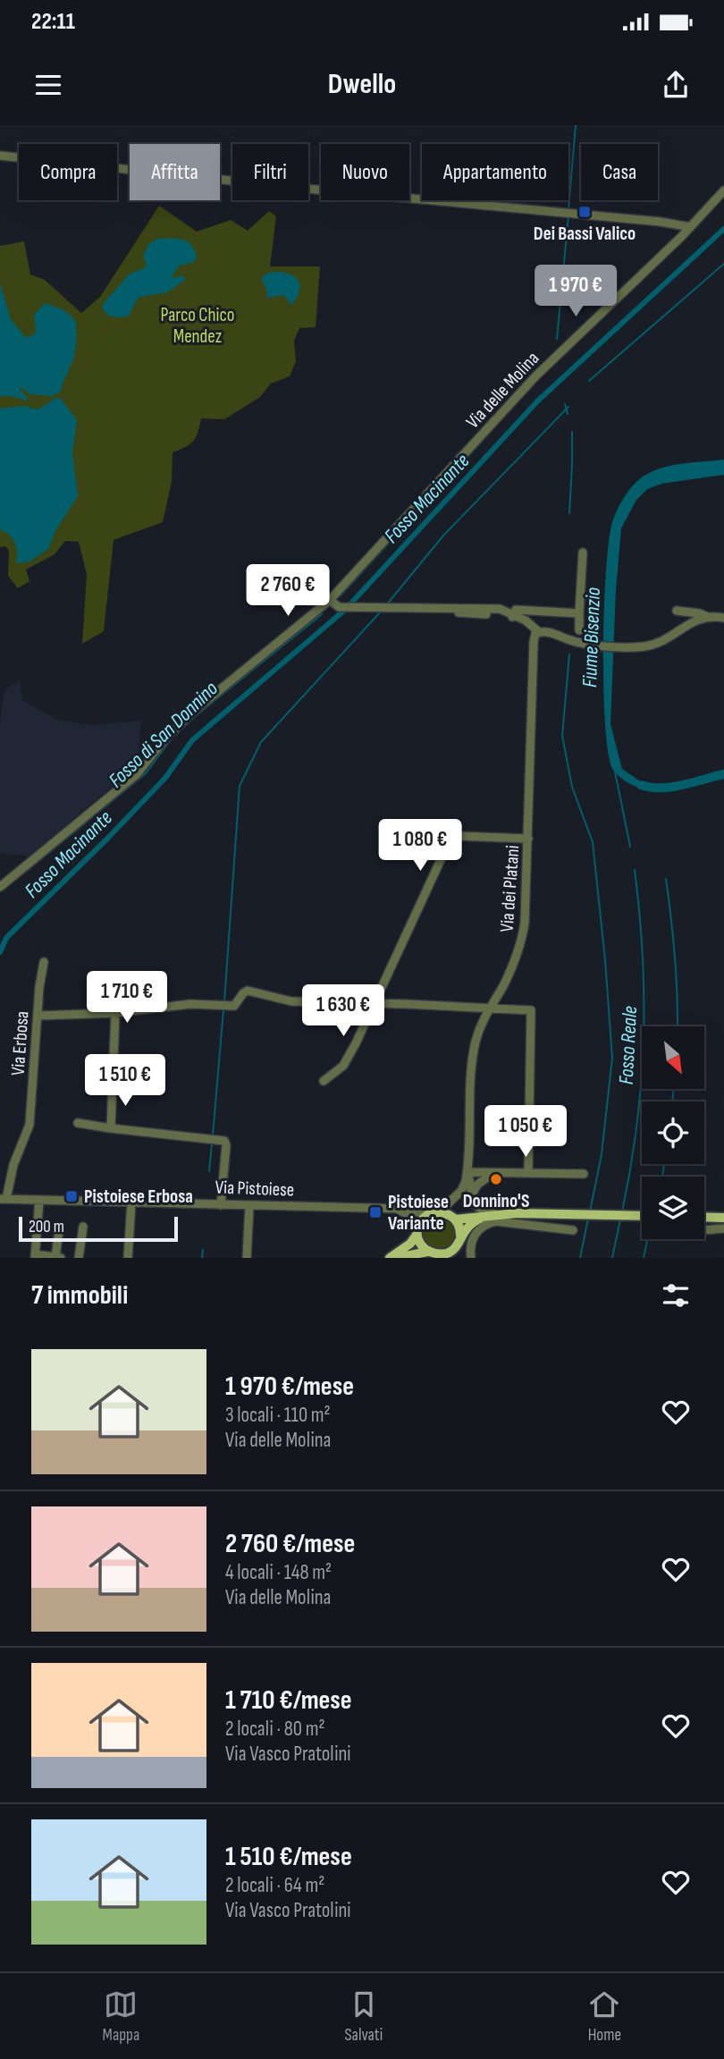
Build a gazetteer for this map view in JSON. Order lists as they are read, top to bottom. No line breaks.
{"streets":{"main road":["Via Pistoiese"],"street":["Via delle Molina","Via dei Platani","Via Erbosa"]},"crossings":[["Via dei Platani","Via Pistoiese"],["Via Erbosa","Via Pistoiese"]],"water":["Fosso Macinante","Fiume Bisenzio","Fosso di San Donnino","Fosso Reale"],"parks":["Parco Chico Mendez"],"places":{"transit":["Dei Bassi Valico","Pistoiese Erbosa","Pistoiese Variante"],"other":["Donnino'S"]},"scale_bar":"200 m","north":"bottom right","page":{"status":"22:11","header":"Dwello","chip":["Compra","Affitta","Filtri","Nuovo","Appartamento","Casa"],"price":["1 970 €","2 760 €","1 080 €","1 710 €","1 630 €","1 510 €","1 050 €"],"scale":"200 m","heading":"7 immobili","list":[{"name":"1 970 €/mese","note":"3 locali · 110 m² · Via delle Molina"},{"name":"2 760 €/mese","note":"4 locali · 148 m² · Via delle Molina"},{"name":"1 710 €/mese","note":"2 locali · 80 m² · Via Vasco Pratolini"},{"name":"1 510 €/mese","note":"2 locali · 64 m² · Via Vasco Pratolini"}],"tabs":["Mappa","Salvati","Home"]}}
